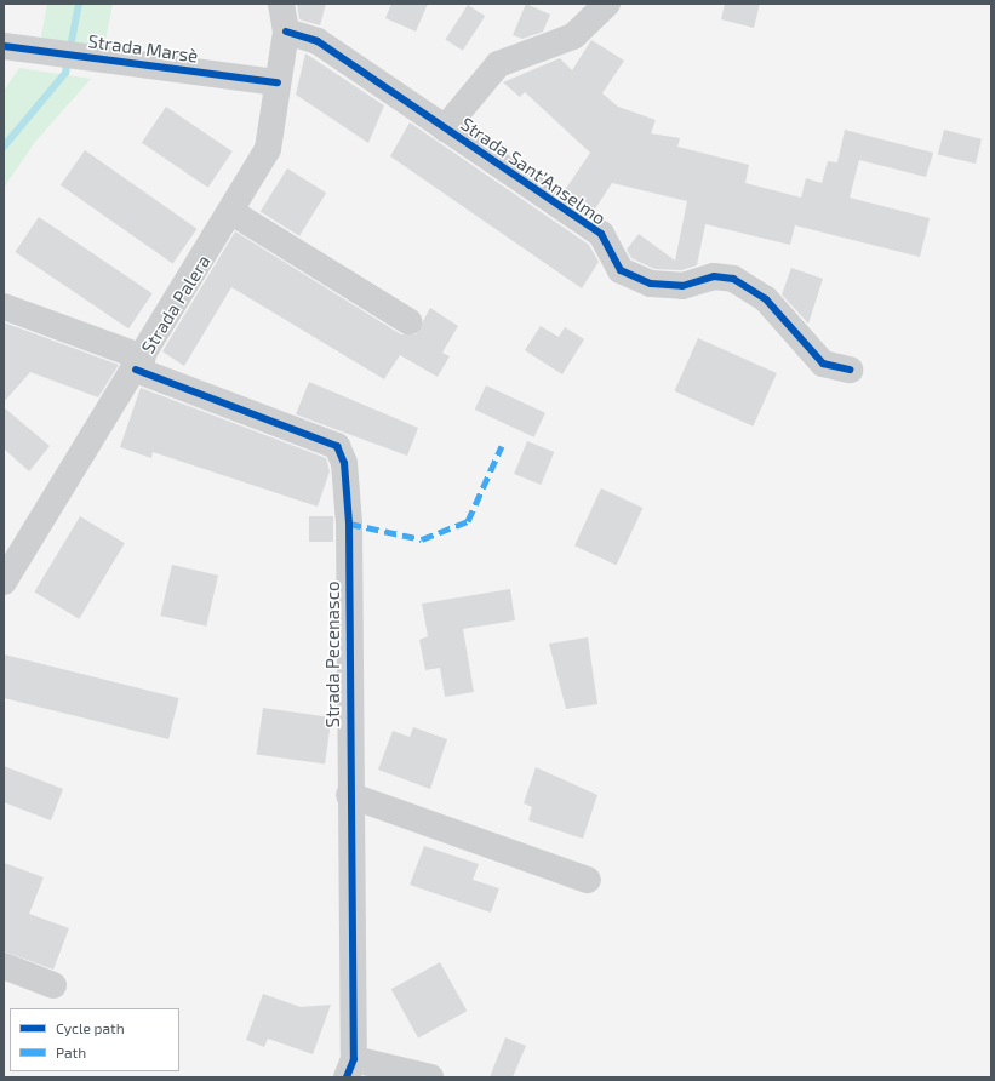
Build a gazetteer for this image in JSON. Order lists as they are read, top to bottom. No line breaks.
{"streets":{"street":["Strada Marsè","Strada Sant'Anselmo","Strada Palera","Strada Pecenasco"]},"crossings":[["Strada Marsè","Strada Palera"],["Strada Sant'Anselmo","Strada Palera"],["Strada Palera","Strada Pecenasco"]],"legend":["Cycle path","Path"]}
